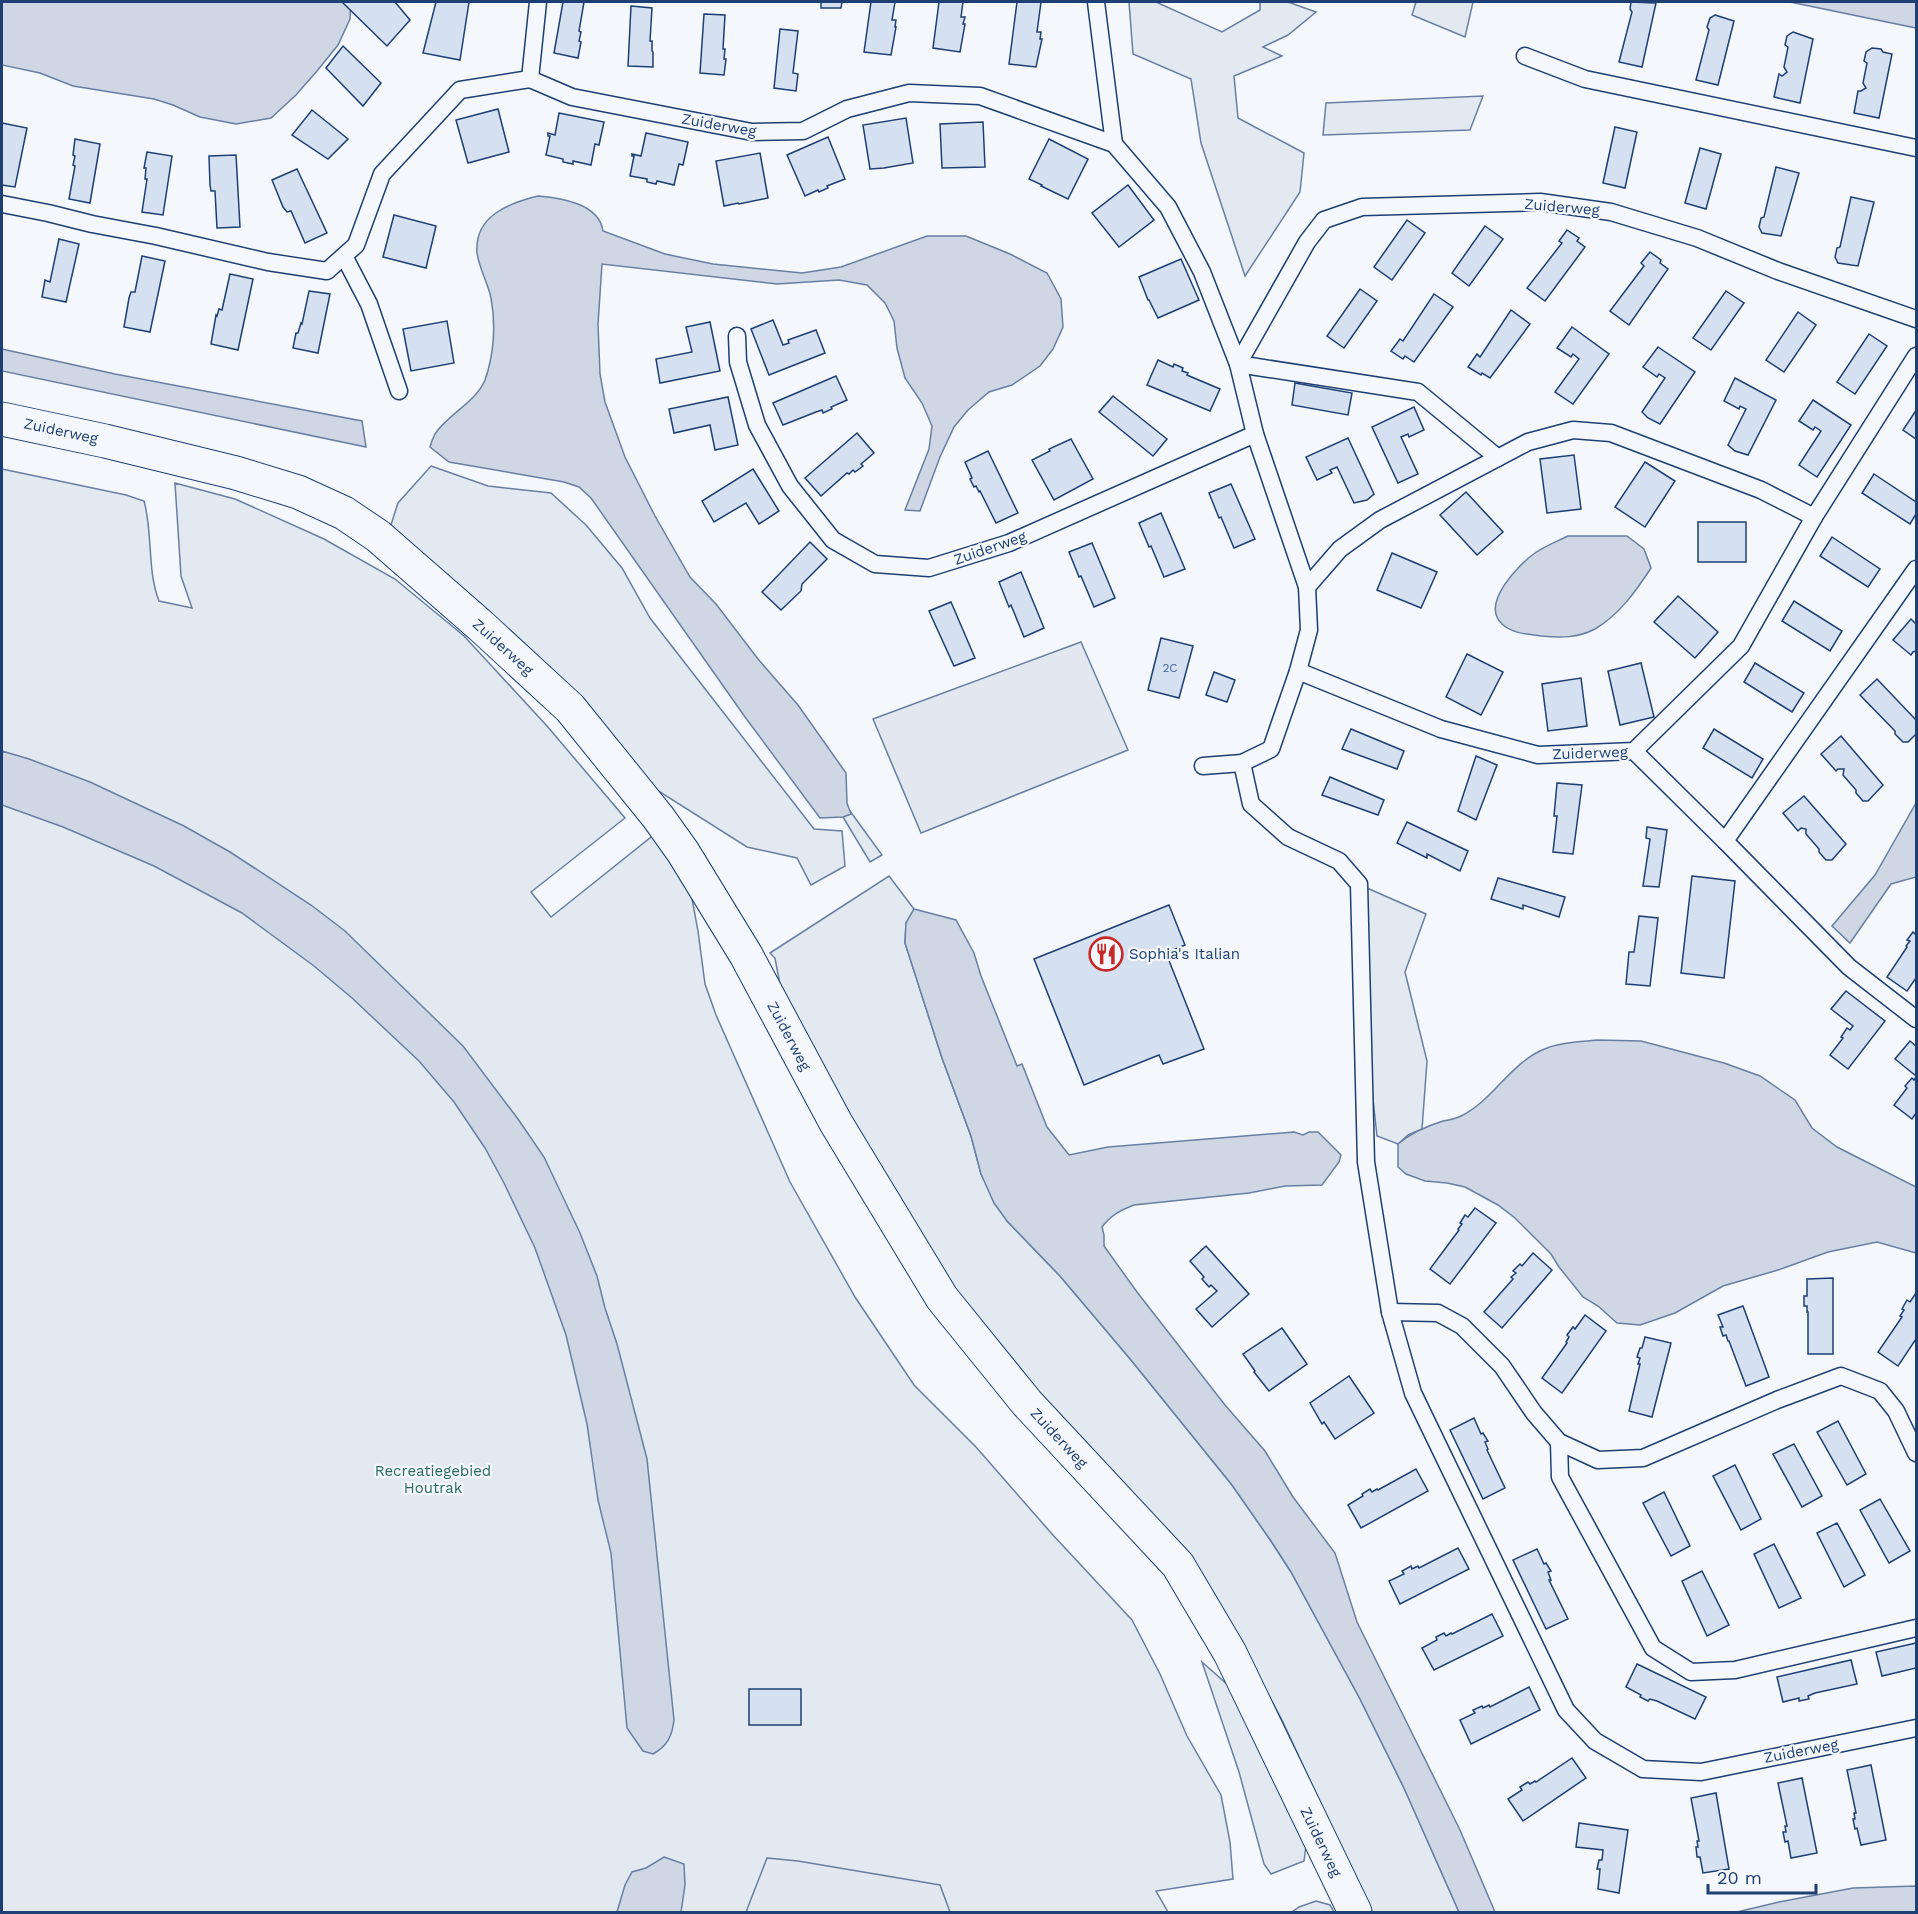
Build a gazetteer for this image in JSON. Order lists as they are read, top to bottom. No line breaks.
{"streets":{"street":["Zuiderweg"]},"parks":["Recreatiegebied Houtrak"],"places":{"restaurant":["Sophia's Italian"]},"house_numbers":["2C"],"scale_bar":"20 m"}
